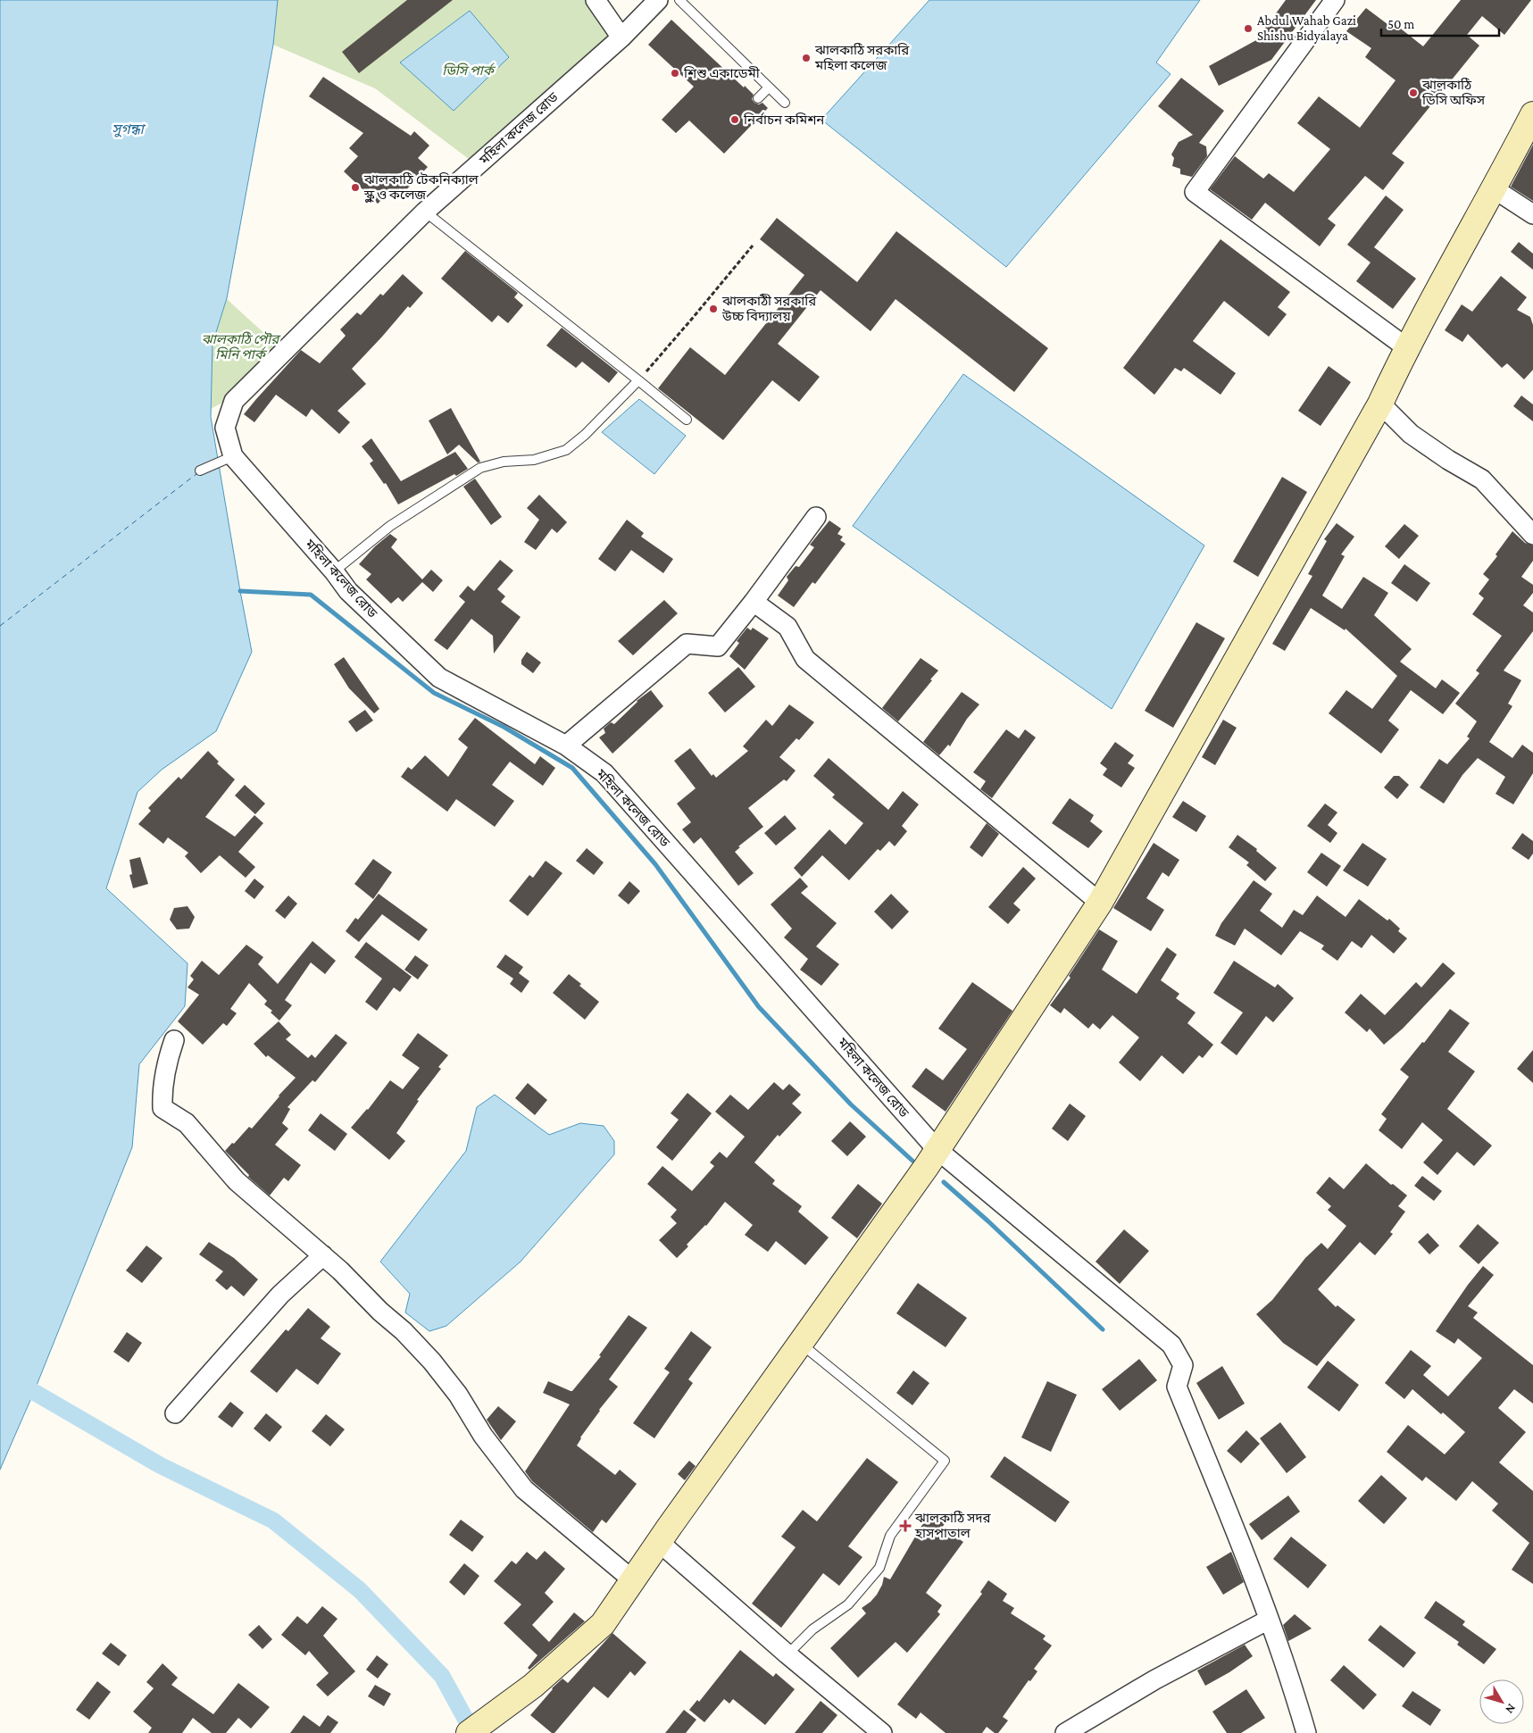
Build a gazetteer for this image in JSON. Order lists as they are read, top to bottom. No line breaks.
{"streets":{"street":["মহিলা কলেজ রোড"]},"water":["সুগন্ধা"],"parks":["ডিসি পার্ক","ঝালকাঠি পৌর মিনি পার্ক"],"places":{"other":["Abdul Wahab Gazi Shishu Bidyalaya","ঝালকাঠি সরকারি মহিলা কলেজ","শিশু একাডেমী","ঝালকাঠি ডিসি অফিস","নির্বাচন কমিশন","ঝালকাঠি টেকনিক্যাল স্কুল ও কলেজ","ঝালকাঠী সরকারি উচ্চ বিদ্যালয়"],"health":["ঝালকাঠি সদর হাসপাতাল"]},"scale_bar":"50 m","north":"bottom right"}
